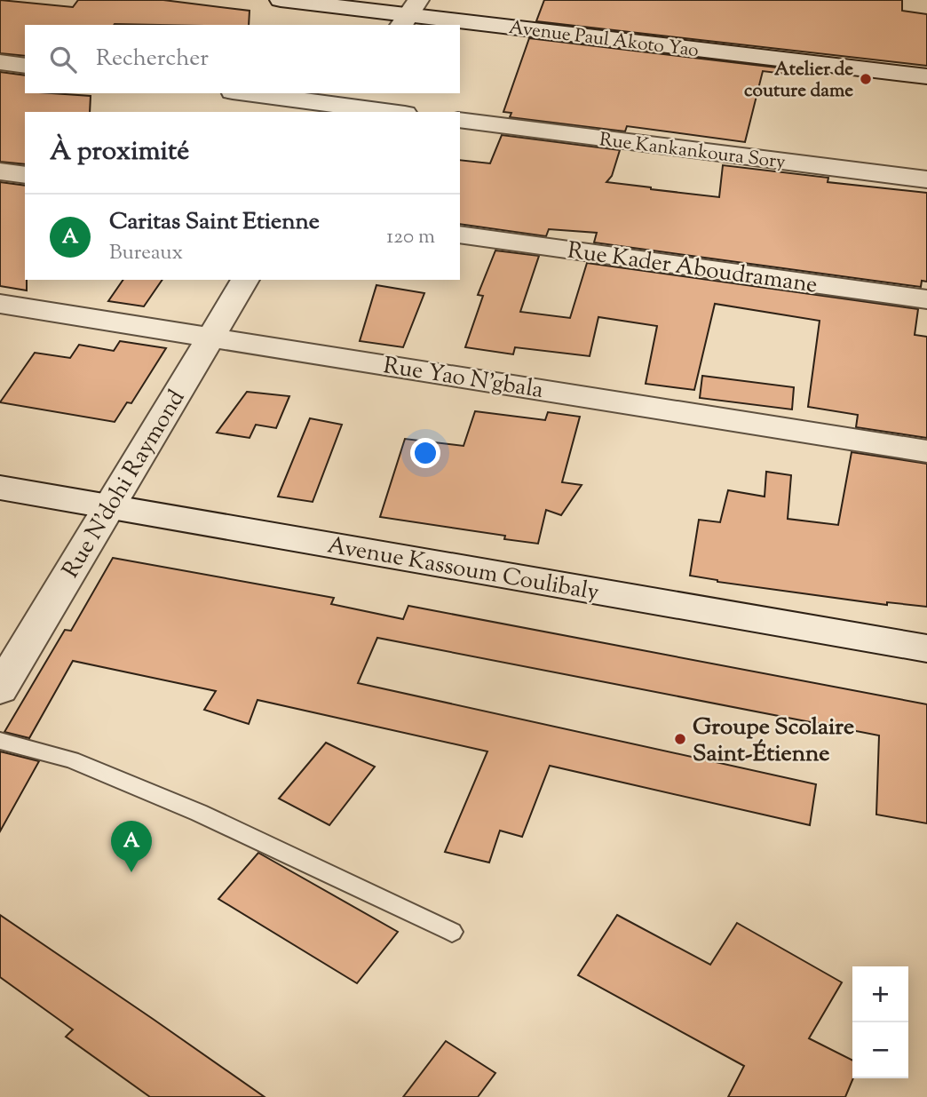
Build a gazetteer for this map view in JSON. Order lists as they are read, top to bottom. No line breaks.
{"streets":{"street":["Avenue Paul Akoto Yao","Rue Kankankoura Sory","Rue Kader Aboudramane","Rue Yao N'gbala","Rue N'dohi Raymond","Avenue Kassoum Coulibaly"]},"crossings":[["Rue Yao N'gbala","Rue N'dohi Raymond"],["Rue N'dohi Raymond","Avenue Kassoum Coulibaly"]],"places":["Atelier de couture dame","Groupe Scolaire Saint-Étienne"],"page":{"search":"Rechercher","heading":"À proximité","list":[{"mark":"A","name":"Caritas Saint Etienne","note":"Bureaux","value":"120 m"}],"pins":"A","map_buttons":["+","−"]}}
